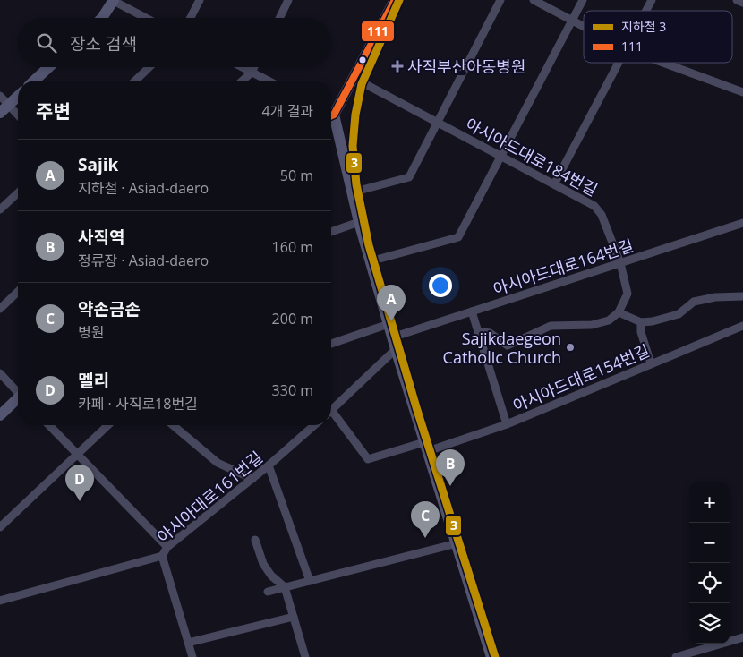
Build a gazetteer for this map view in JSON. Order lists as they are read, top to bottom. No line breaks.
{"streets":{"street":["아시아드대로184번길","아시아드대로164번길","아시아드대로154번길","아시아대로161번길"]},"crossings":[["아시아드대로184번길","아시아드대로164번길"]],"places":{"health":["사직부산아동병원"],"other":["Sajikdaegeon Catholic Church"]},"lines":["metro line 3","transit line 111"],"legend":["지하철 3","111"],"page":{"search":"장소 검색","heading":["주변","4개 결과"],"list":[{"mark":"A","name":"Sajik","note":"지하철 · Asiad-daero","value":"50 m"},{"mark":"B","name":"사직역","note":"정류장 · Asiad-daero","value":"160 m"},{"mark":"C","name":"약손금손","note":"병원","value":"200 m"},{"mark":"D","name":"멜리","note":"카페 · 사직로18번길","value":"330 m"}],"pins":["A","B","D","C"],"map_buttons":["+","−"]}}
